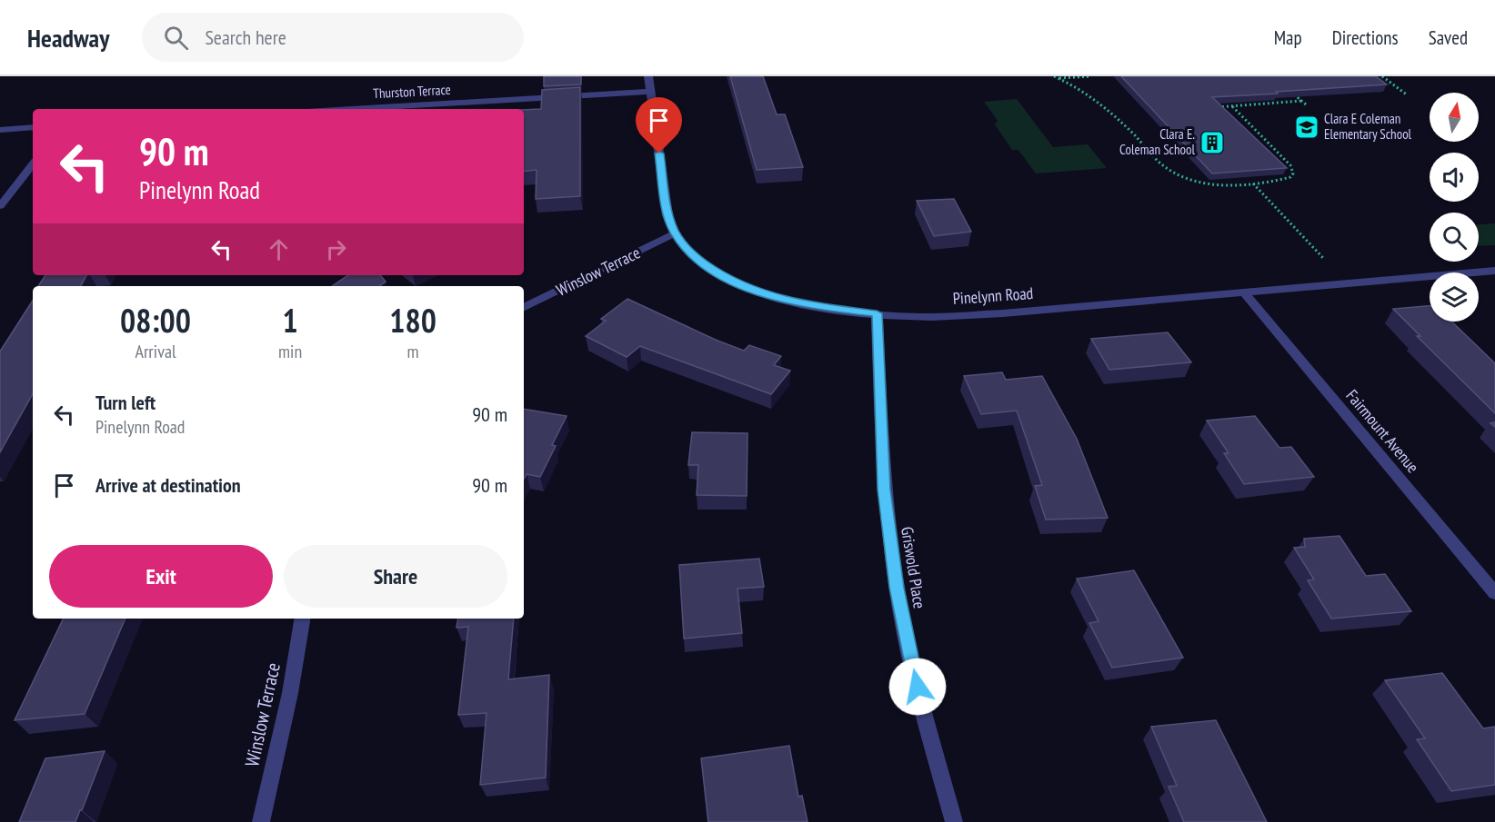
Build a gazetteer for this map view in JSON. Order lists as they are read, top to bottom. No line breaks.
{"streets":{"street":["Thurston Terrace","Winslow Terrace","Pinelynn Road","Fairmount Avenue","Griswold Place"]},"crossings":[["Thurston Terrace","Pinelynn Road"],["Winslow Terrace","Pinelynn Road"],["Pinelynn Road","Fairmount Avenue"],["Pinelynn Road","Griswold Place"]],"places":{"school or university":["Clara E Coleman Elementary School"],"building":["Clara E. Coleman School"]},"north":"top","page":{"header":"Headway","search":"Search here","nav":["Map","Directions","Saved"],"turn":["90 m","Pinelynn Road"],"eta":["08:00","Arrival","1","min","180","m"],"list":[{"name":"Turn left","note":"Pinelynn Road","value":"90 m"},{"name":"Arrive at destination","value":"90 m"}],"buttons":["Exit","Share"]}}
